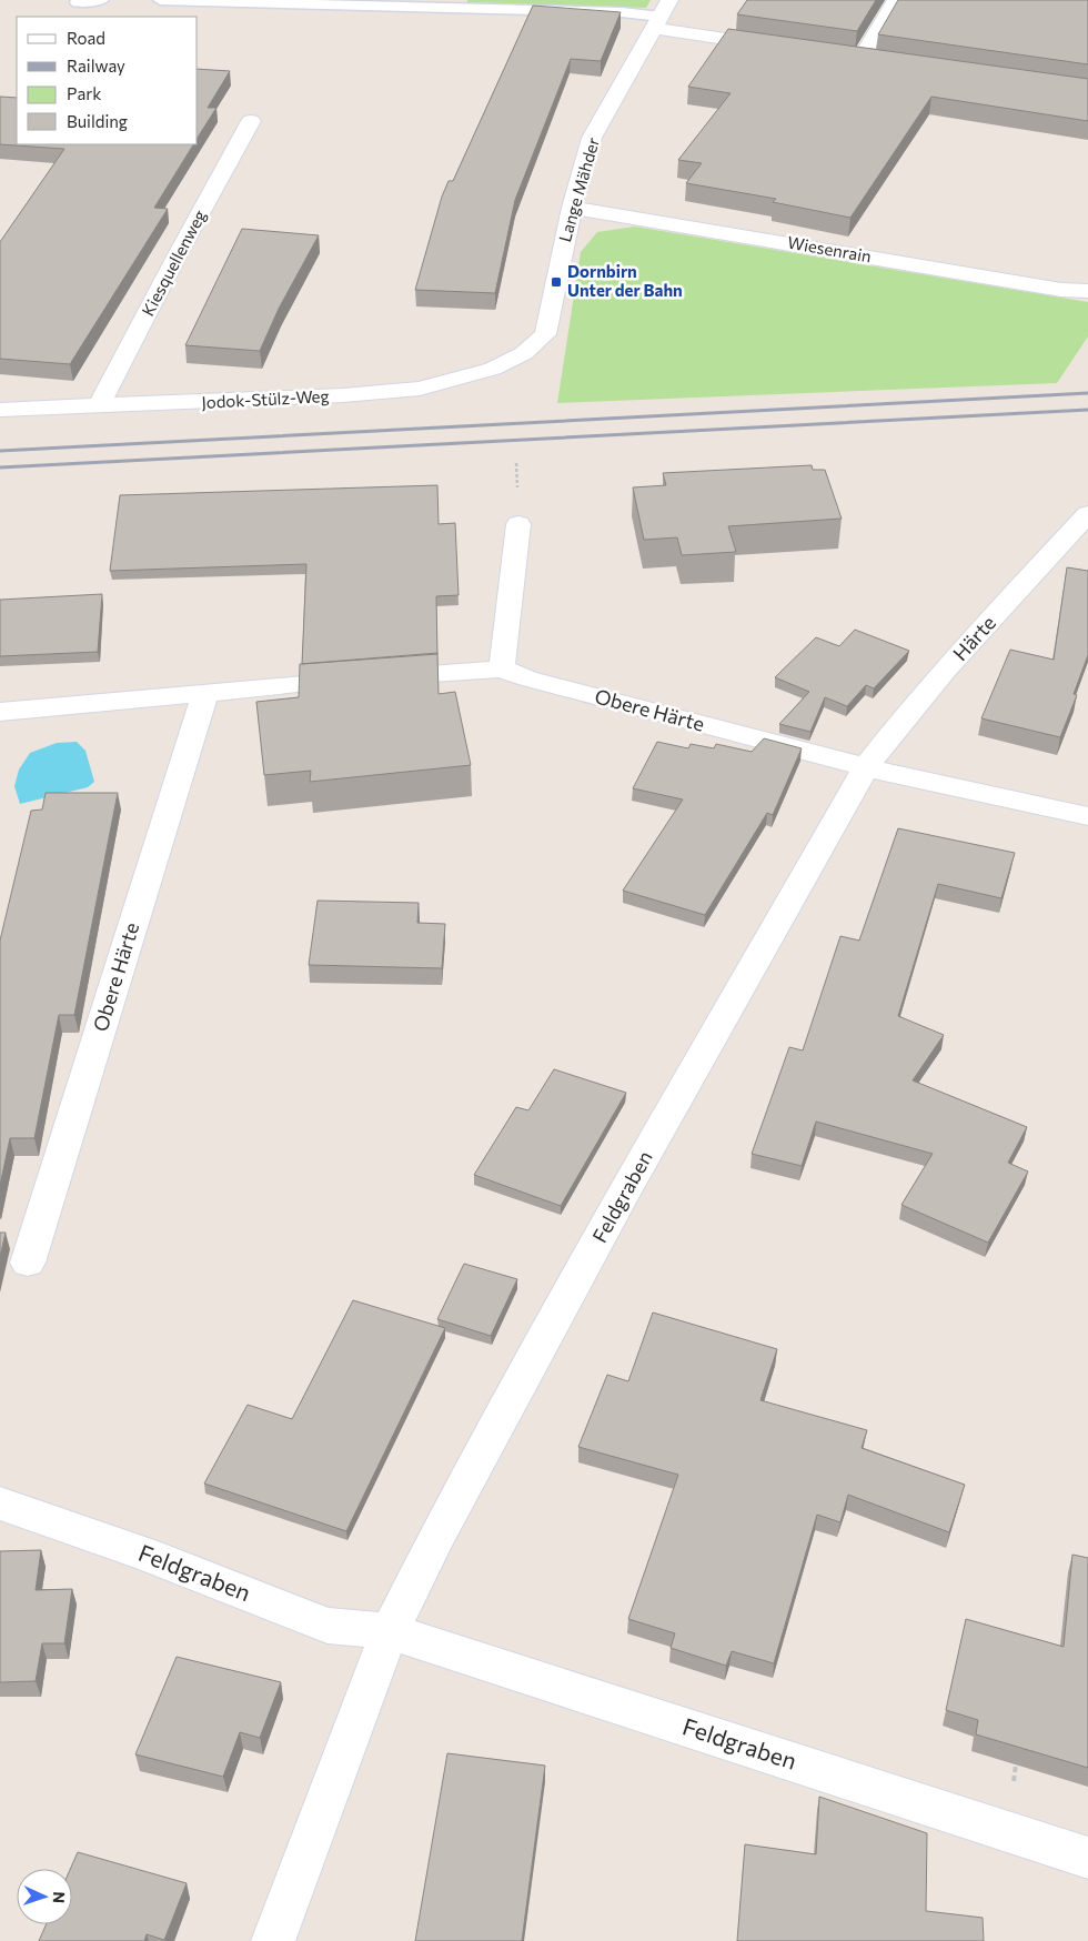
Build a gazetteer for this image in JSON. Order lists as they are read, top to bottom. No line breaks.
{"streets":{"street":["Lange Mähder","Wiesenrain","Kiesquellenweg","Jodok-Stülz-Weg","Härte","Obere Härte","Feldgraben"]},"crossings":[["Lange Mähder","Wiesenrain"],["Lange Mähder","Jodok-Stülz-Weg"],["Kiesquellenweg","Jodok-Stülz-Weg"],["Härte","Obere Härte"],["Härte","Feldgraben"],["Obere Härte","Feldgraben"]],"places":{"transit":["Dornbirn Unter der Bahn"]},"legend":["Road","Railway","Park","Building"],"north":"right"}
